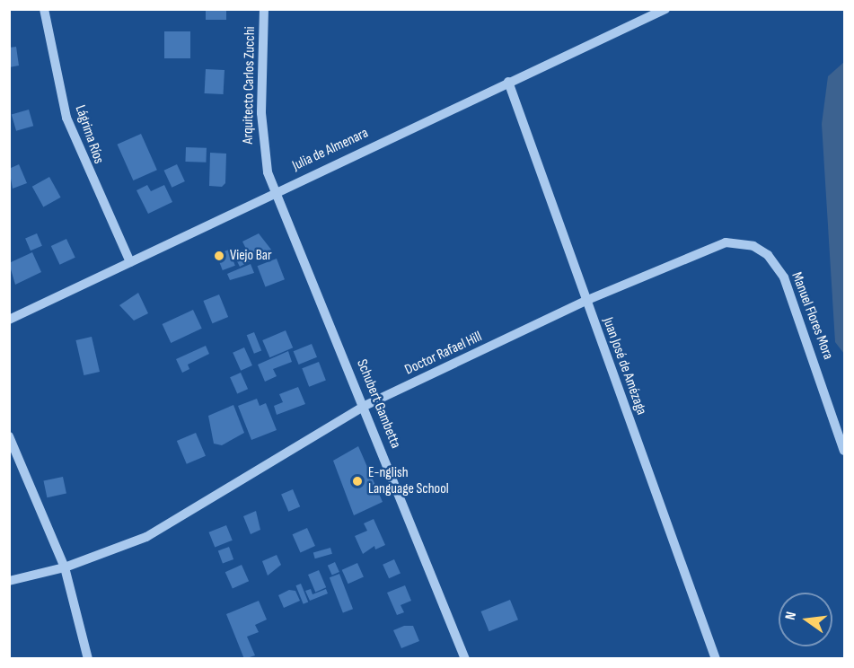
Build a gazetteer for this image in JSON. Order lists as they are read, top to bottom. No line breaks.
{"streets":{"street":["Arquitecto Carlos Zucchi","Lágrima Ríos","Julia de Almenara","Manuel Flores Mora","Doctor Rafael Hill","Juan José de Amézaga","Schubert Gambetta"]},"crossings":[["Arquitecto Carlos Zucchi","Julia de Almenara"],["Arquitecto Carlos Zucchi","Schubert Gambetta"],["Lágrima Ríos","Julia de Almenara"],["Julia de Almenara","Juan José de Amézaga"],["Julia de Almenara","Schubert Gambetta"],["Manuel Flores Mora","Doctor Rafael Hill"],["Doctor Rafael Hill","Juan José de Amézaga"],["Doctor Rafael Hill","Schubert Gambetta"]],"places":["Viejo Bar","E-nglish Language School"],"north":"left"}
